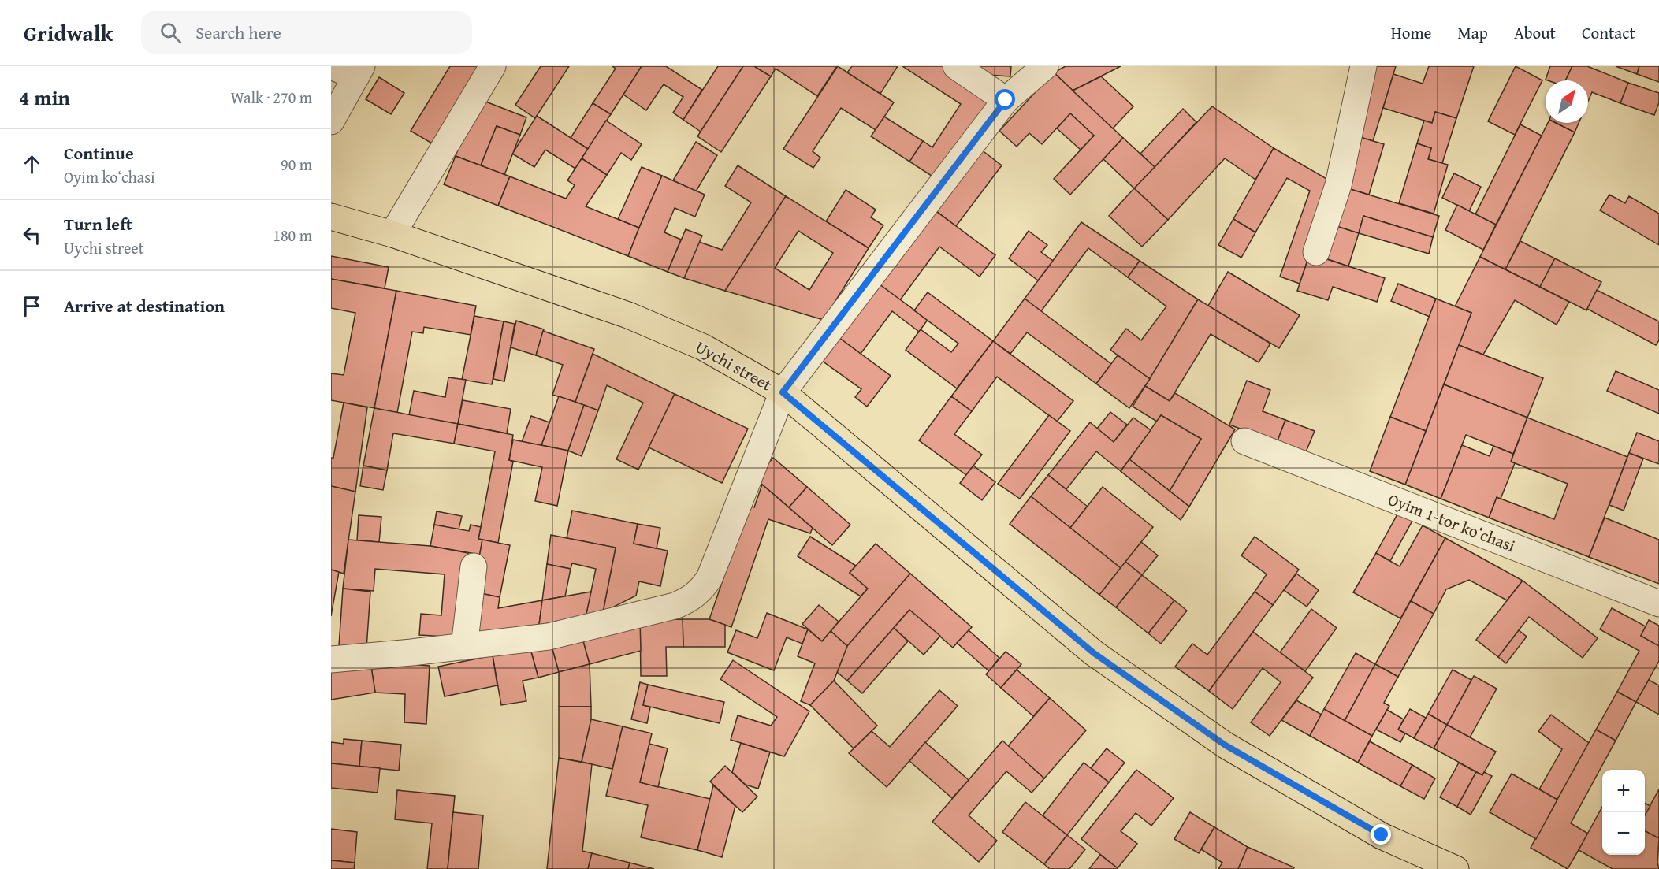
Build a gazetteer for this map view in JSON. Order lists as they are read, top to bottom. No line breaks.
{"streets":{"main road":["Uychi street"],"street":["Oyim 1-tor koʻchasi"]},"north":"top right","page":{"header":"Gridwalk","search":"Search here","nav":["Home","Map","About","Contact"],"heading":["4 min","Walk · 270 m"],"list":[["Continue","Oyim koʻchasi","90 m"],["Turn left","Uychi street","180 m"],"Arrive at destination"],"map_buttons":["+","−"]}}
